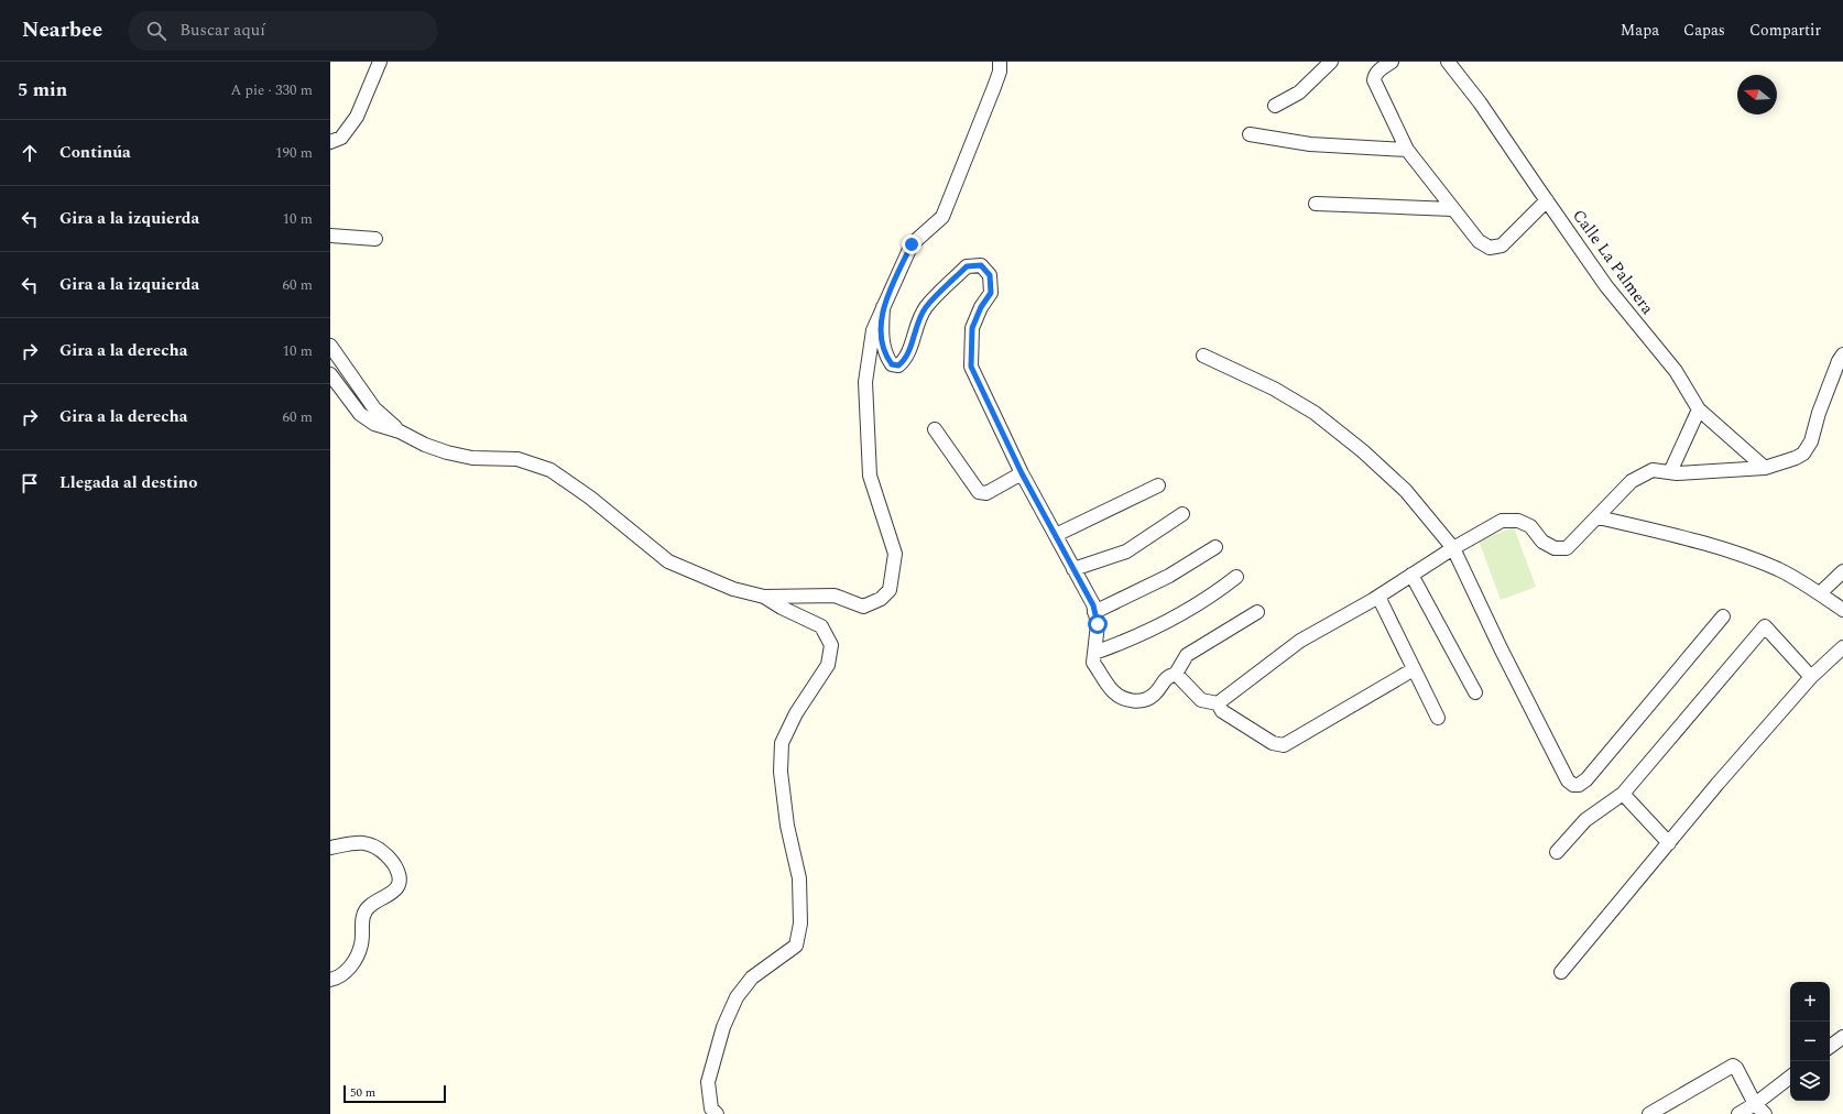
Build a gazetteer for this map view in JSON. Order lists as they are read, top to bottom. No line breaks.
{"streets":{"street":["Calle La Palmera"]},"scale_bar":"50 m","north":"left","page":{"header":"Nearbee","search":"Buscar aquí","nav":["Mapa","Capas","Compartir"],"heading":["5 min","A pie · 330 m"],"list":[["Continúa","190 m"],["Gira a la izquierda","10 m"],["Gira a la izquierda","60 m"],["Gira a la derecha","10 m"],["Gira a la derecha","60 m"],"Llegada al destino"],"map_buttons":["+","−"],"scale":"50 m"}}
